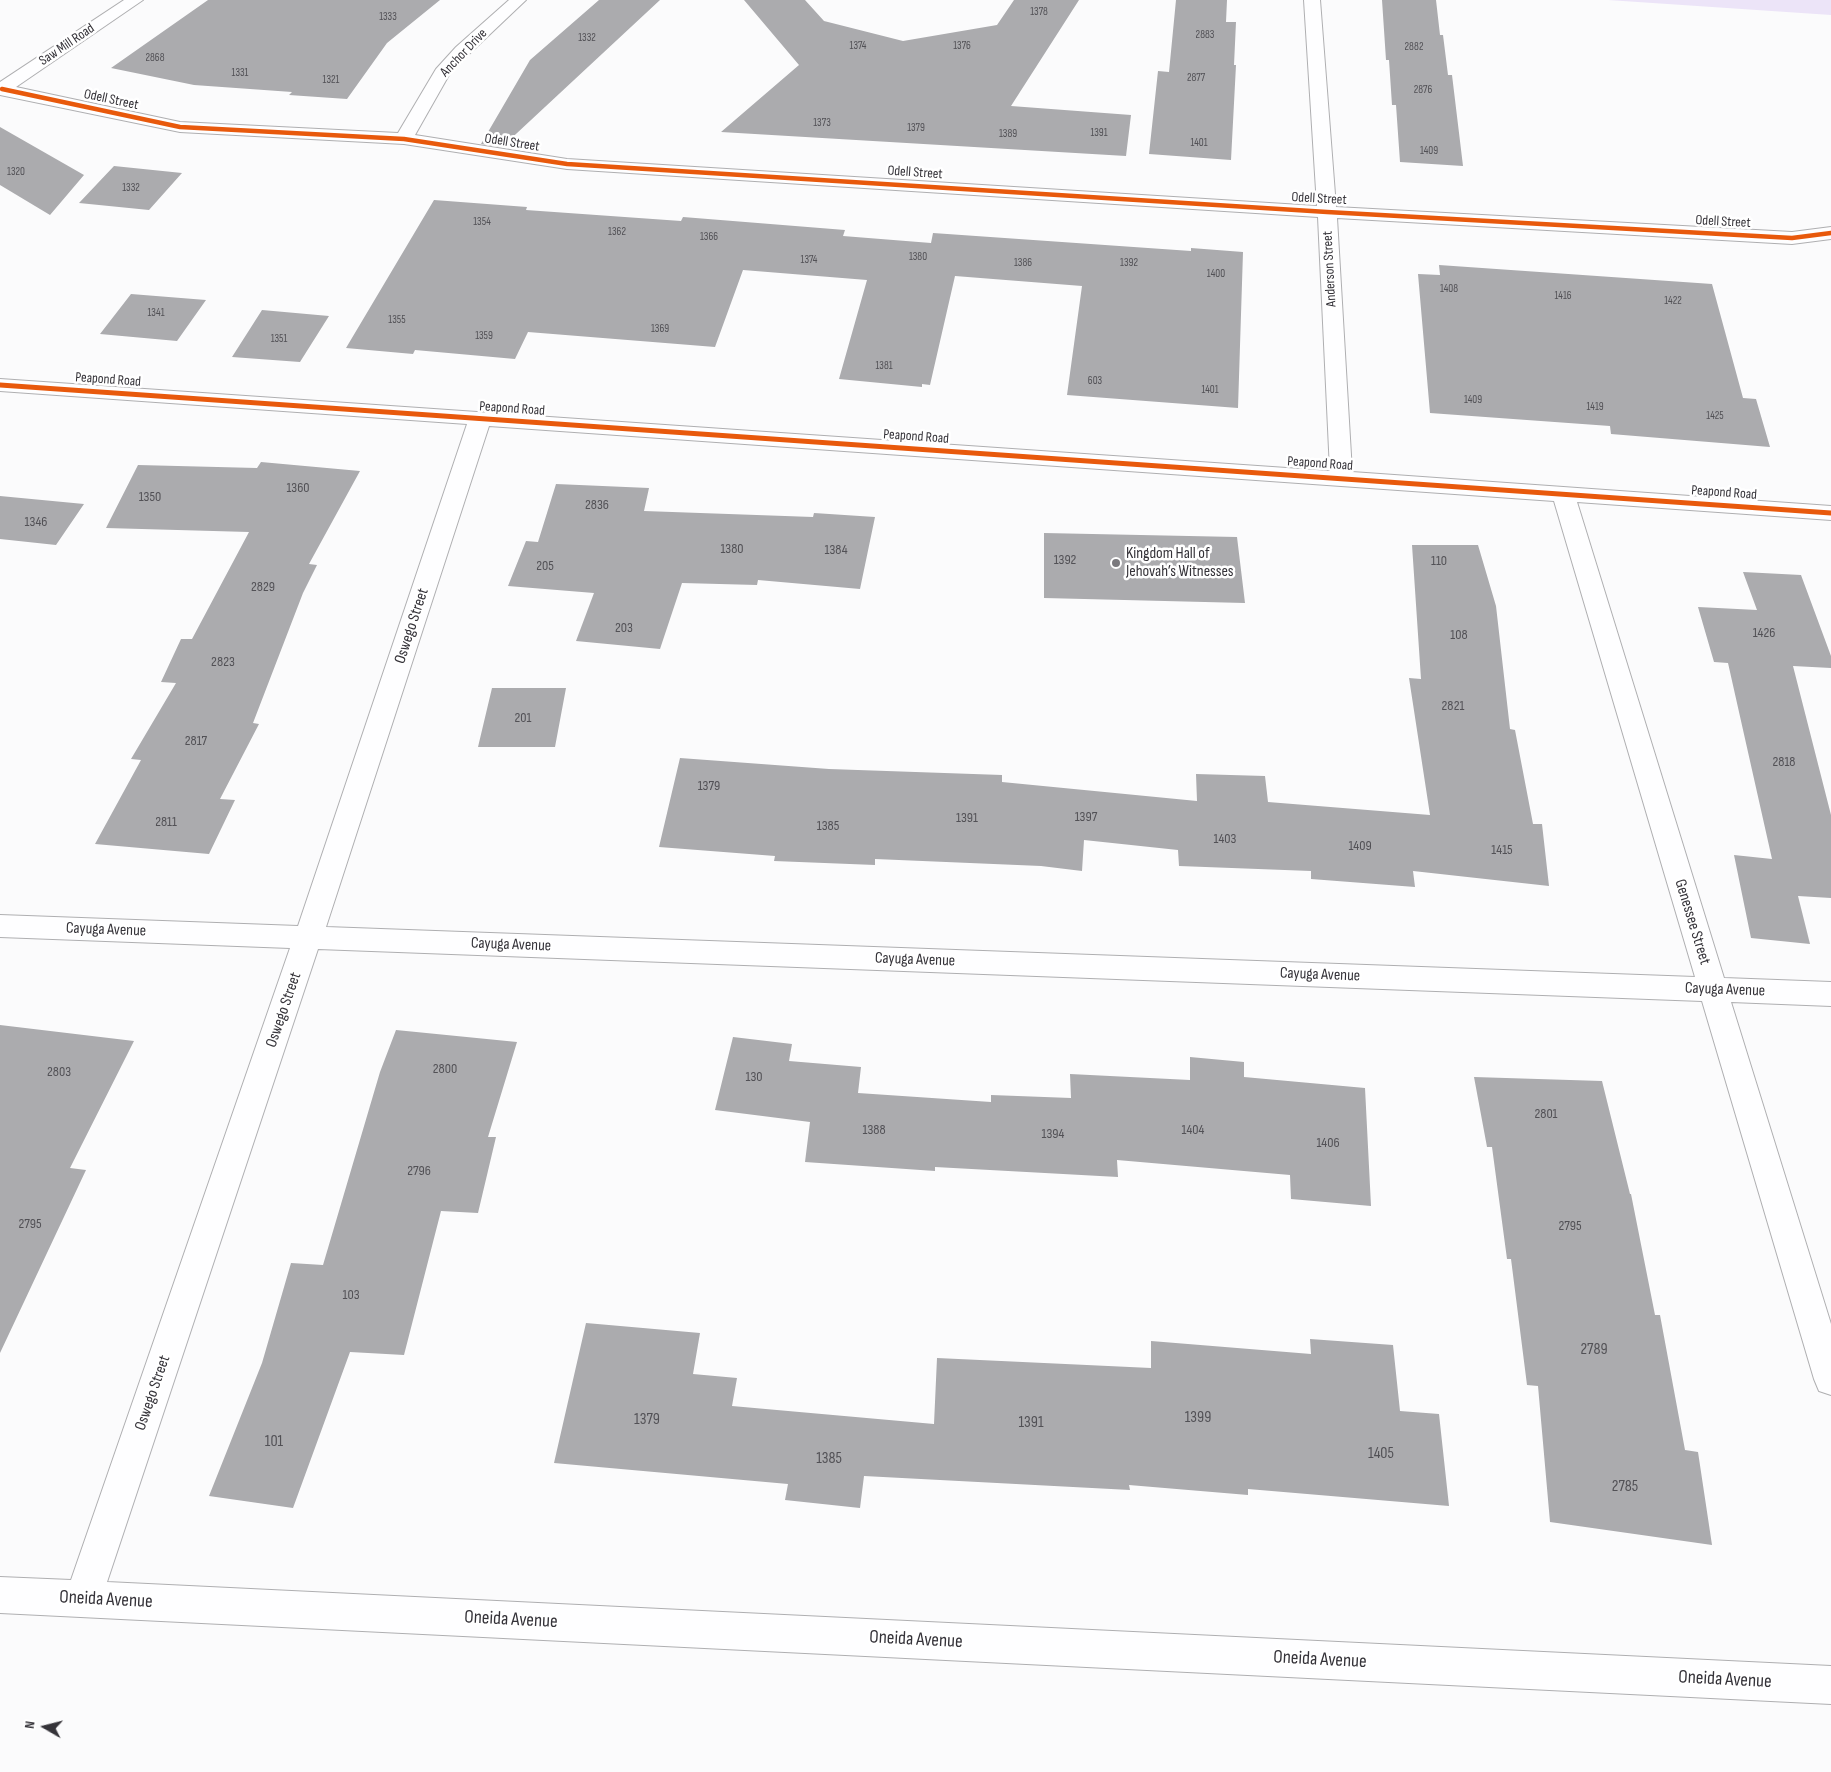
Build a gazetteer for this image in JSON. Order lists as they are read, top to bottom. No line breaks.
{"streets":{"street":["Saw Mill Road","Anchor Drive","Odell Street","Anderson Street","Peapond Road","Oswego Street","Genessee Street","Cayuga Avenue","Oneida Avenue"]},"crossings":[["Saw Mill Road","Odell Street"],["Anchor Drive","Odell Street"],["Odell Street","Anderson Street"],["Anderson Street","Peapond Road"],["Peapond Road","Oswego Street"],["Peapond Road","Genessee Street"],["Oswego Street","Cayuga Avenue"],["Oswego Street","Oneida Avenue"],["Genessee Street","Cayuga Avenue"]],"places":["Kingdom Hall of Jehovah’s Witnesses"],"house_numbers":["1378","1333","2883","1332","1374","1376","2882","2868","1331","2877","1321","2876","1373","1379","1391","1389","1401","1409","1320","1332","1354","1362","1366","1380","1374","1386","1392","1400","1408","1416","1422","1341","1355","1369","1359","1351","1381","603","1401","1409","1419","1425","1360","1350","2836","1346","1380","1384","1392","110","205","2829","203","1426","108","2823","2821","201","2817","2818","1379","1397","1391","2811","1385","1403","1409","1415","2800","2803","130","2801","1388","1404","1394","1406","2796","2795","2795","103","2789","1399","1379","1391","101","1405","1385","2785"],"north":"left"}
